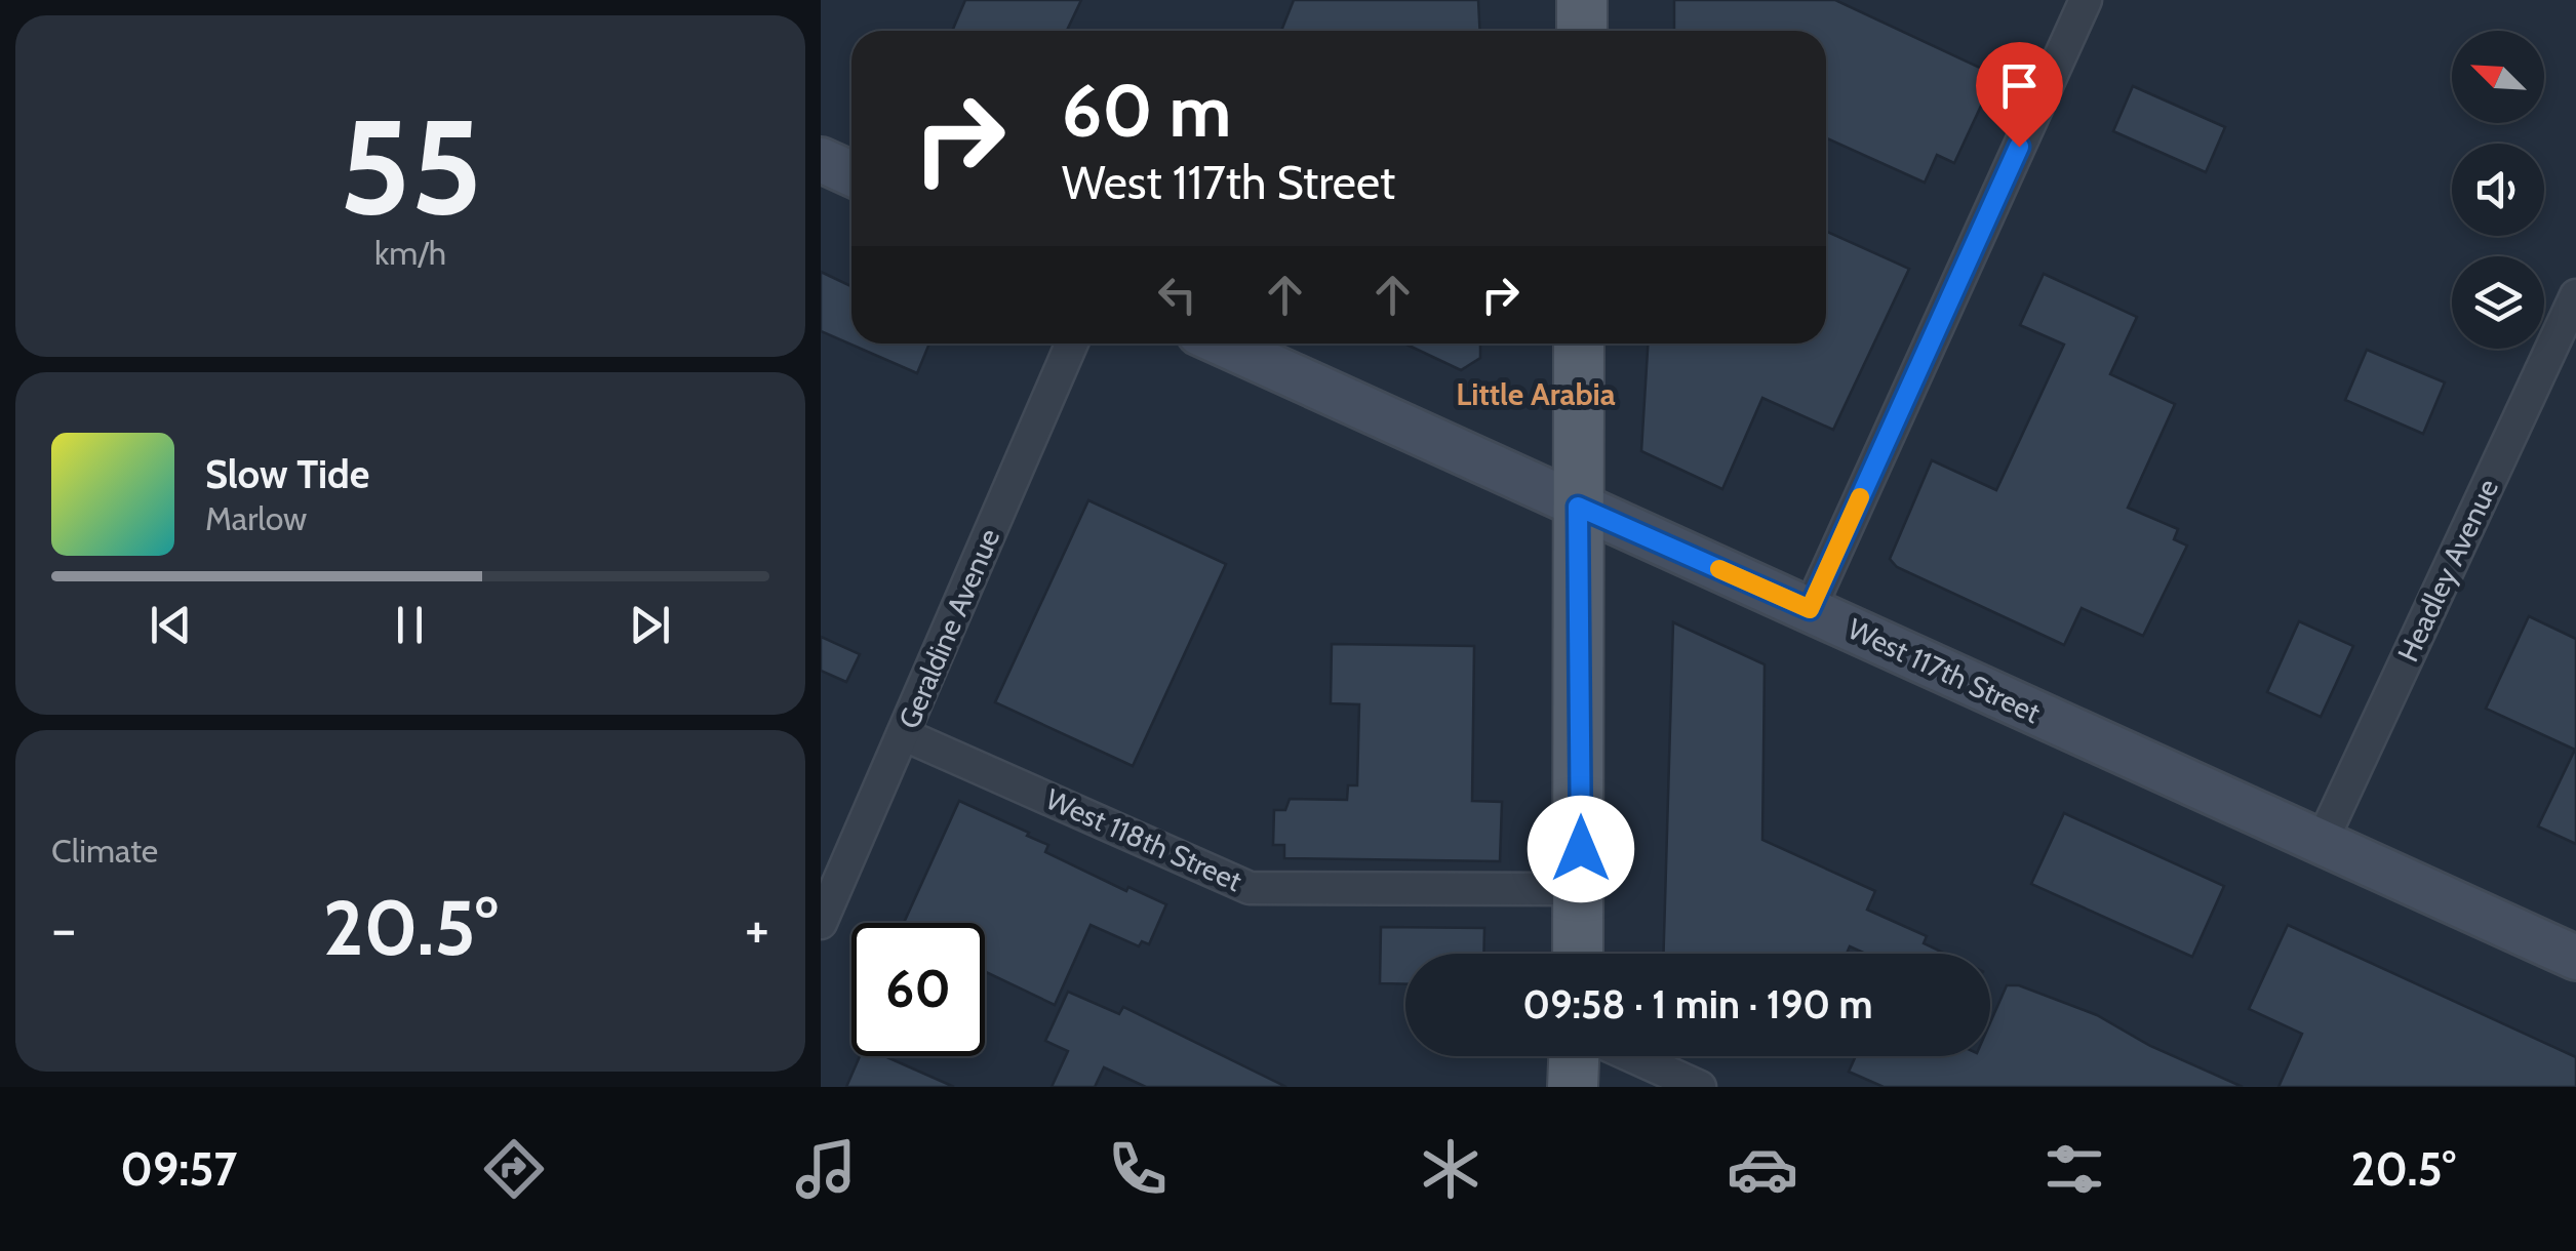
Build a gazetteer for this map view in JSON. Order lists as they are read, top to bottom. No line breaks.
{"streets":{"main road":["West 117th Street"],"street":["Headley Avenue","Geraldine Avenue","West 118th Street"]},"crossings":[["Headley Avenue","West 117th Street"],["Geraldine Avenue","West 118th Street"]],"districts":["Little Arabia"],"north":"top left","page":{"tile":[["55","km/h"],"Climate"],"turn":["60 m","West 117th Street"],"song":["Slow Tide","Marlow"],"heat":["−","20.5°","+"],"limit":"60","trip":"09:58 · 1 min · 190 m","tabs":["09:57","20.5°"]}}
